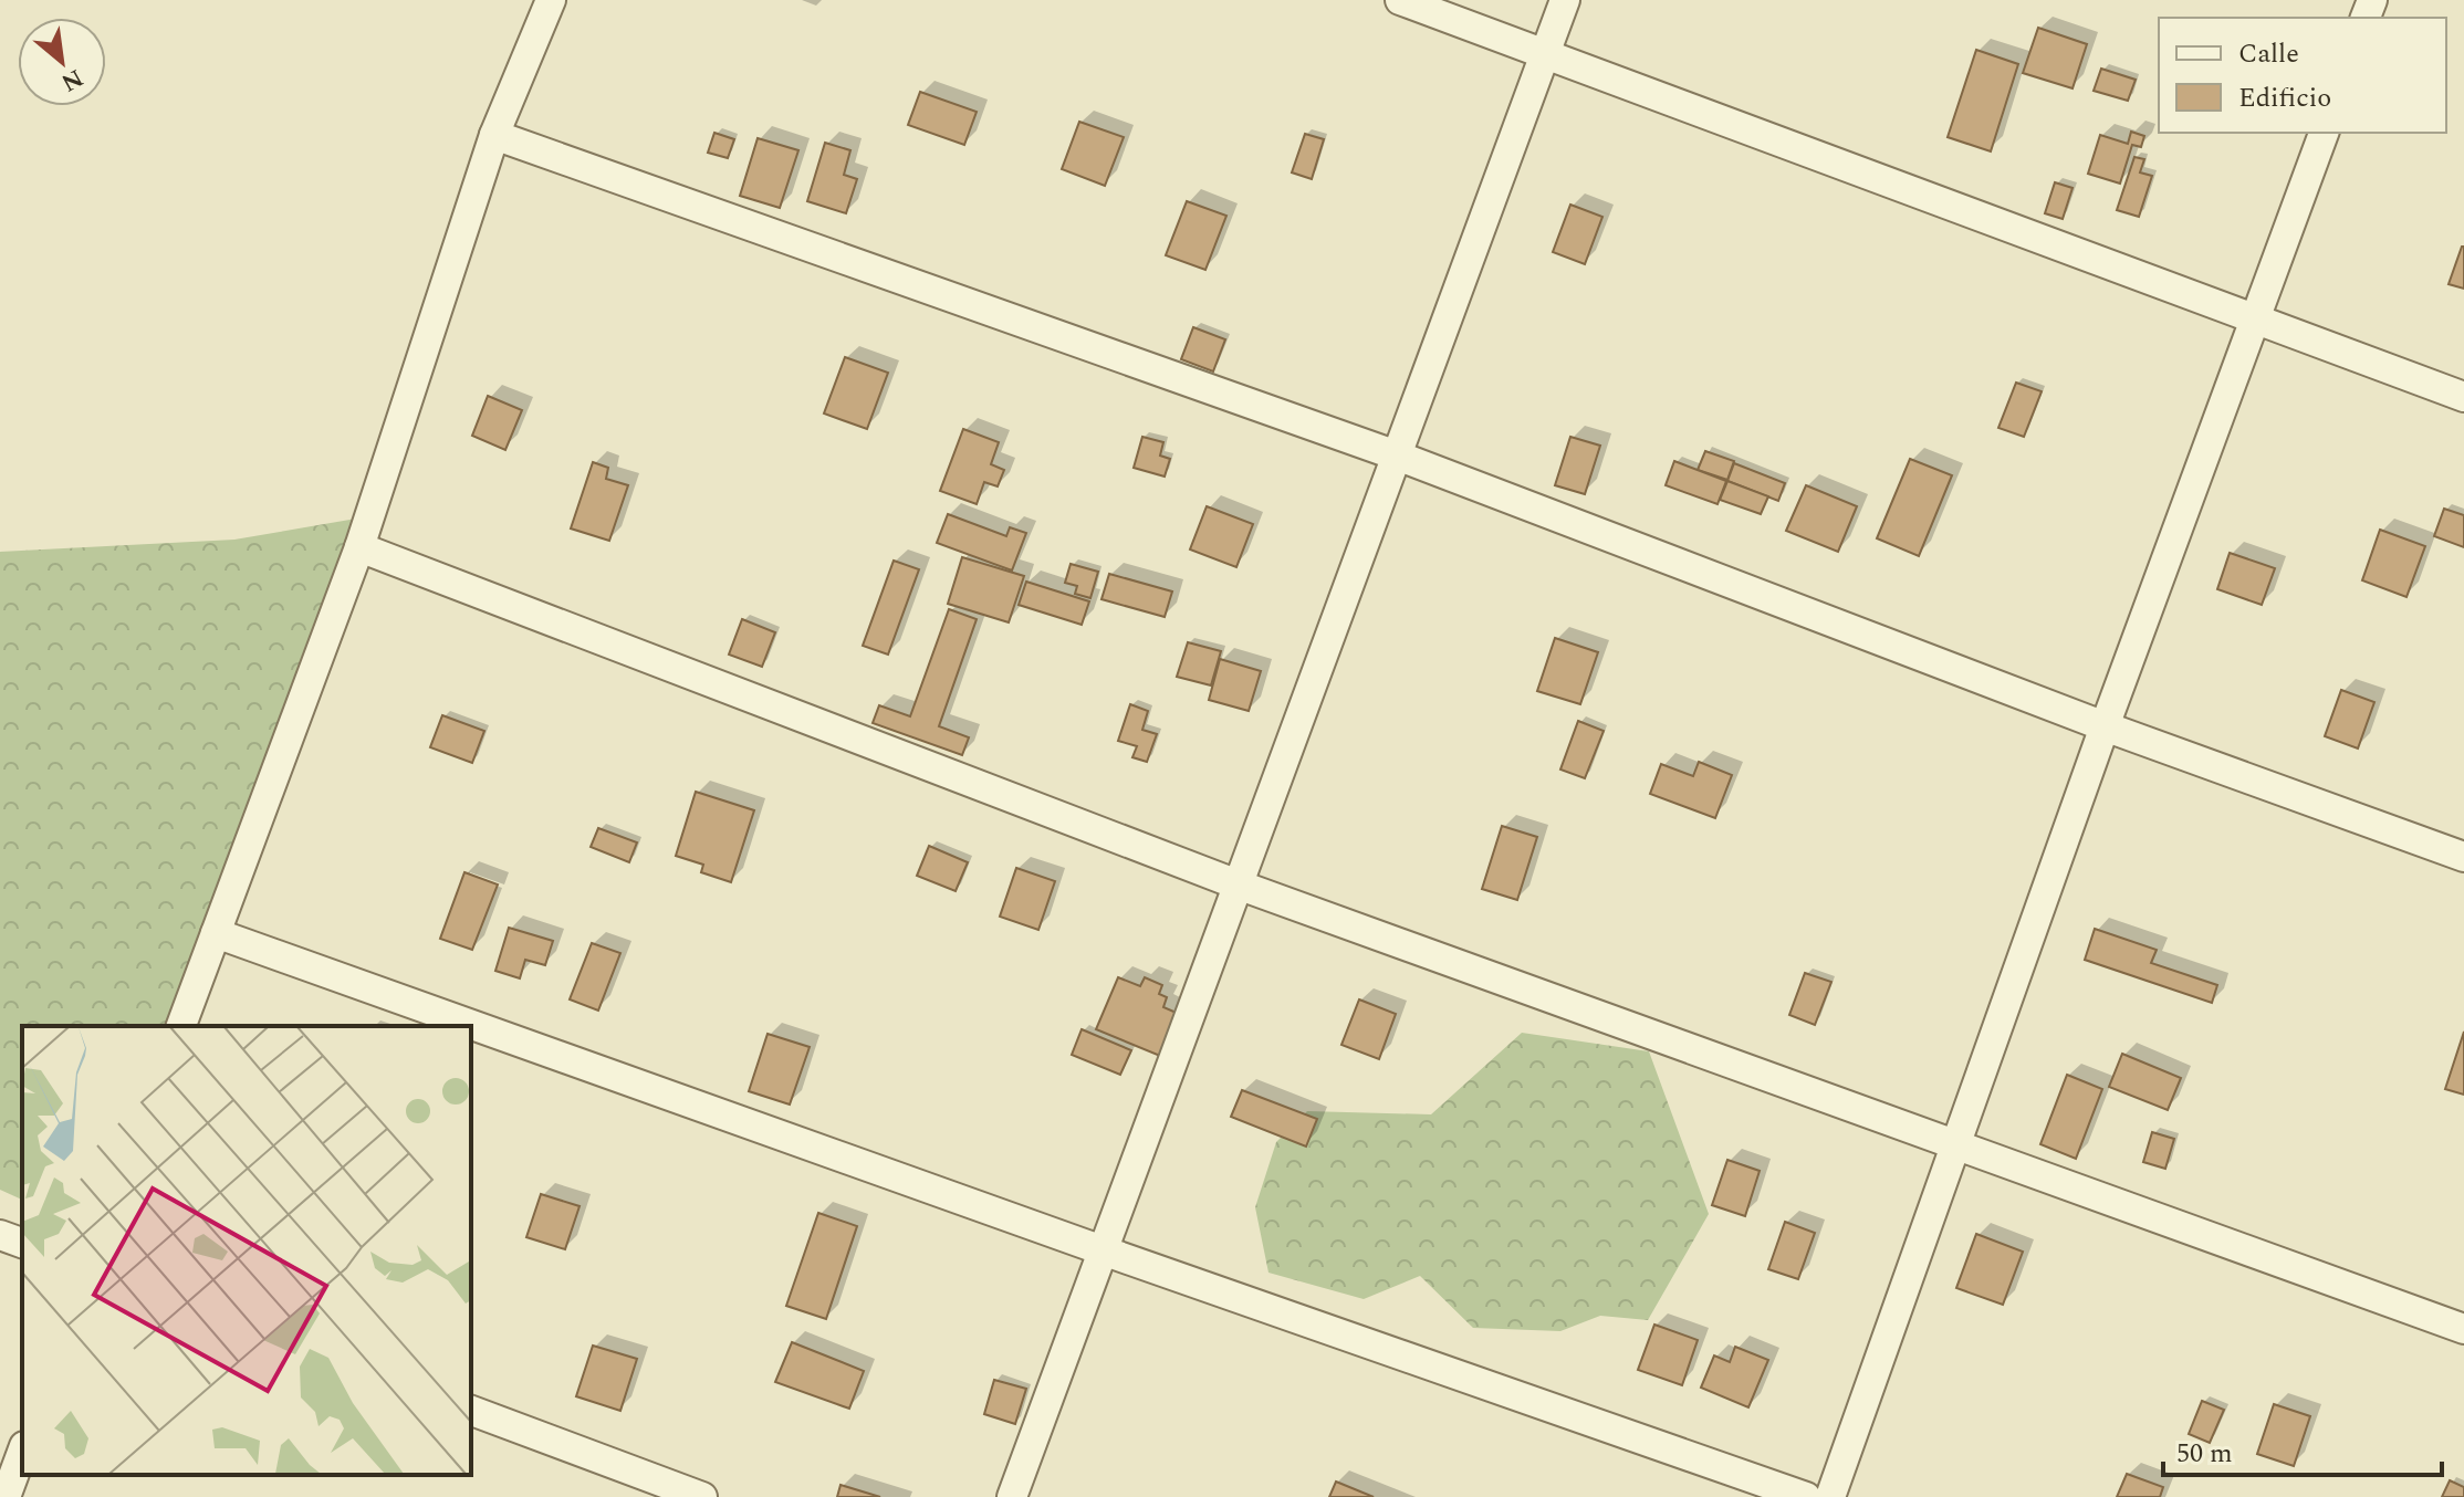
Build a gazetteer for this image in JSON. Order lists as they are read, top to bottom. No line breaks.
{"legend":["Calle","Edificio"],"scale_bar":"50 m","north":"bottom right"}
